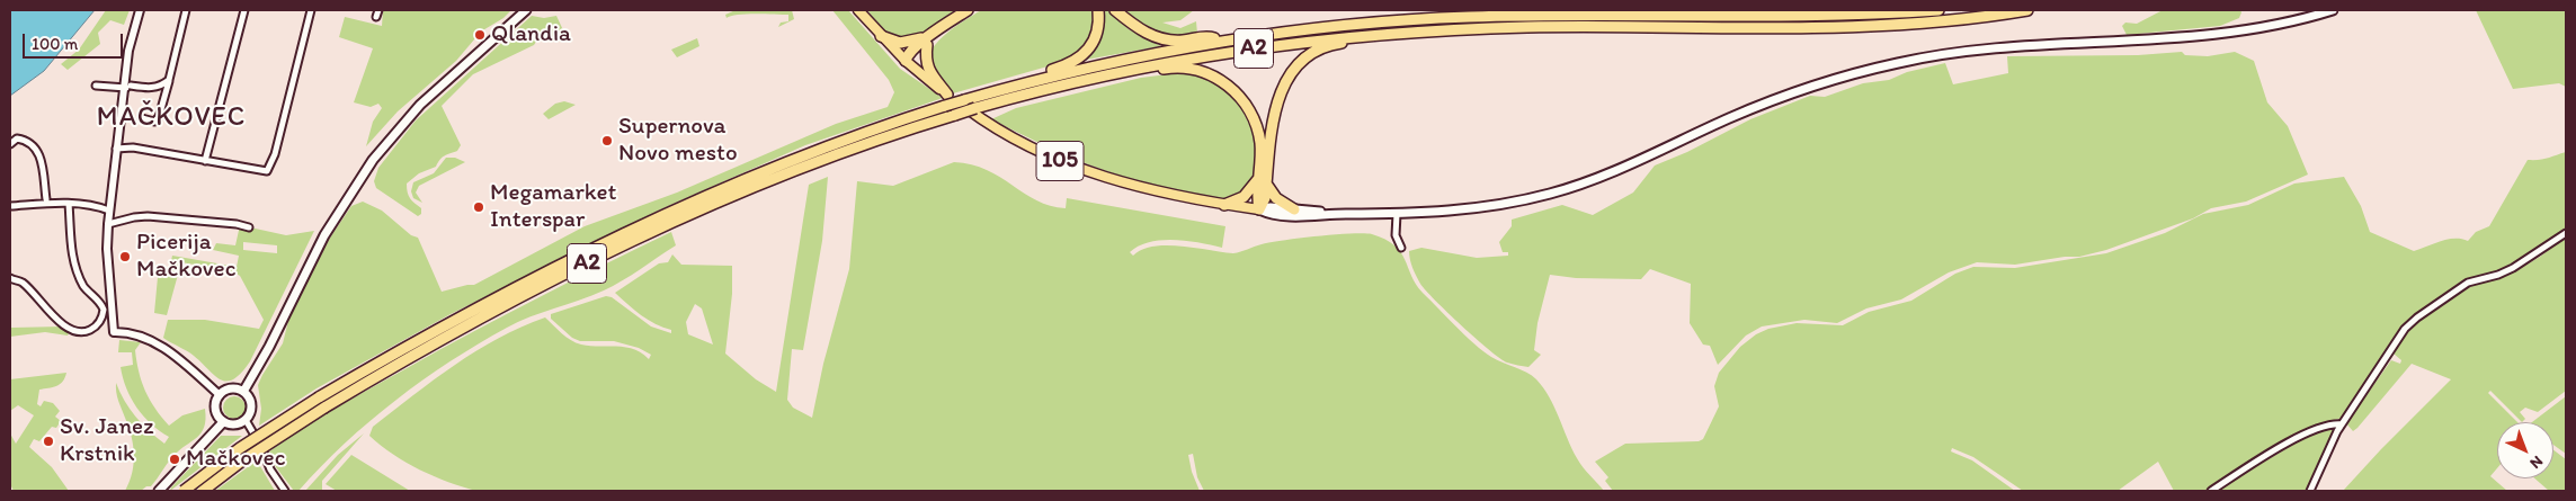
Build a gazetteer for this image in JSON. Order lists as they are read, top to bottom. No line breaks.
{"streets":{"highway":["A2"],"main road":["105"]},"districts":["MAČKOVEC"],"places":["Qlandia","Supernova Novo mesto","Megamarket Interspar","Picerija Mačkovec","Sv. Janez Krstnik","Mačkovec"],"scale_bar":"100 m","north":"bottom right"}
